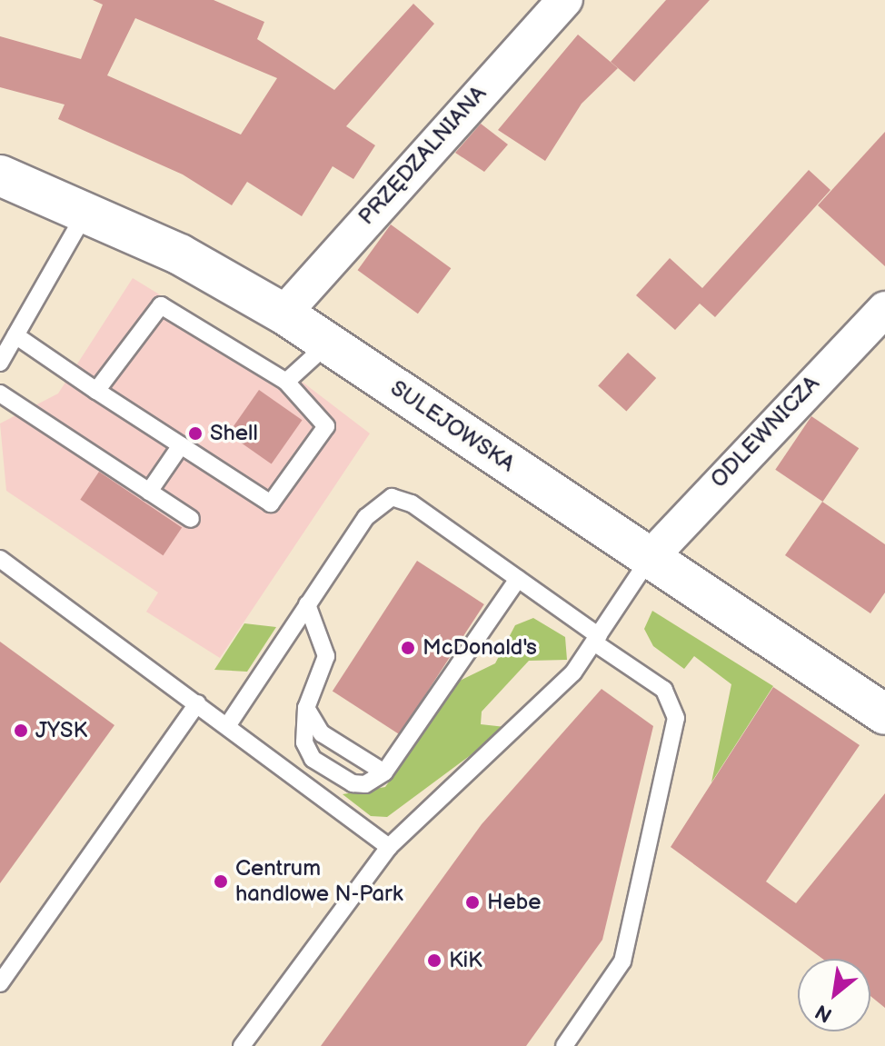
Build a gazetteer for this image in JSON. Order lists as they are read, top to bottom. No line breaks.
{"streets":{"main road":["SULEJOWSKA"],"street":["PRZĘDZALNIANA","ODLEWNICZA"]},"crossings":[["PRZĘDZALNIANA","SULEJOWSKA"],["SULEJOWSKA","ODLEWNICZA"]],"places":["Shell","McDonald's","JYSK","Centrum handlowe N-Park","Hebe","KiK"],"north":"bottom left"}
